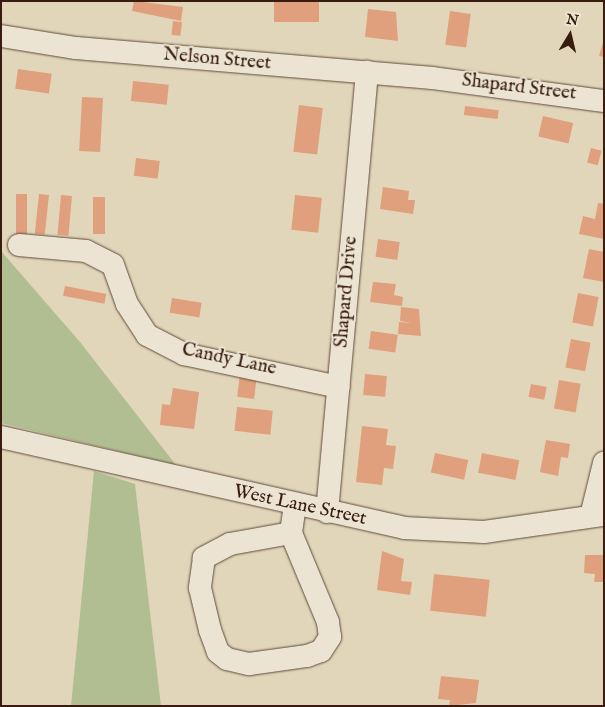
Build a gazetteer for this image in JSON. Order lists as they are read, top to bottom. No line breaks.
{"streets":{"street":["Nelson Street","Shapard Street","Shapard Drive","Candy Lane","West Lane Street"]},"crossings":[["Nelson Street","Shapard Street"],["Nelson Street","Shapard Drive"],["Shapard Drive","Candy Lane"],["Shapard Drive","West Lane Street"]],"north":"top"}
